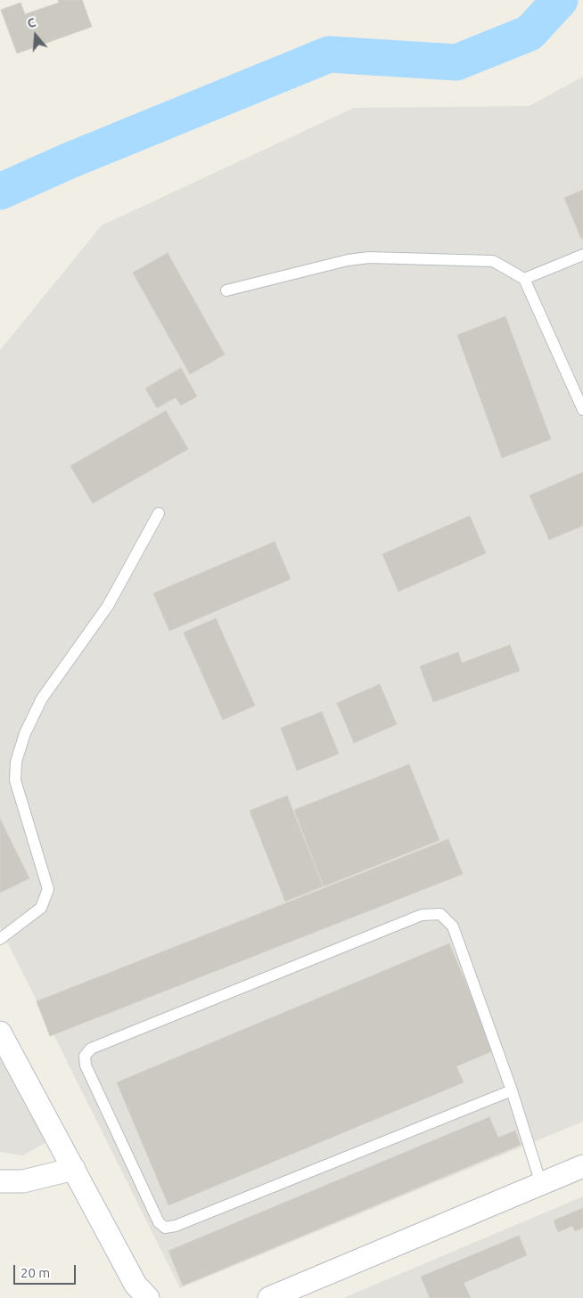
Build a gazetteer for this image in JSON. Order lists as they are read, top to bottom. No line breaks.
{"scale_bar":"20 m","north":"top"}
